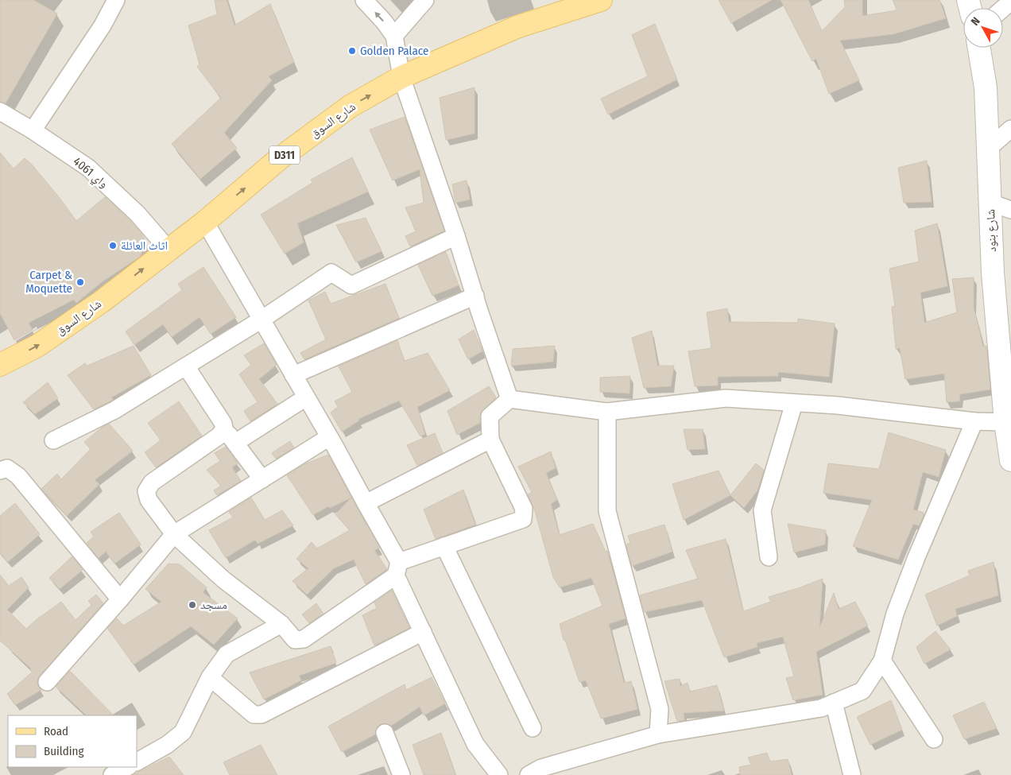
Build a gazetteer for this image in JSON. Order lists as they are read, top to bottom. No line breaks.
{"streets":{"main road":["شارع السوق","D311"],"street":["واي 4061","شارع بنود"]},"crossings":[["شارع السوق","واي 4061"]],"one_way":["شارع السوق"],"places":["Golden Palace","اثاث العائلة","Carpet & Moquette","مسجد"],"legend":["Road","Building"],"north":"top left"}
